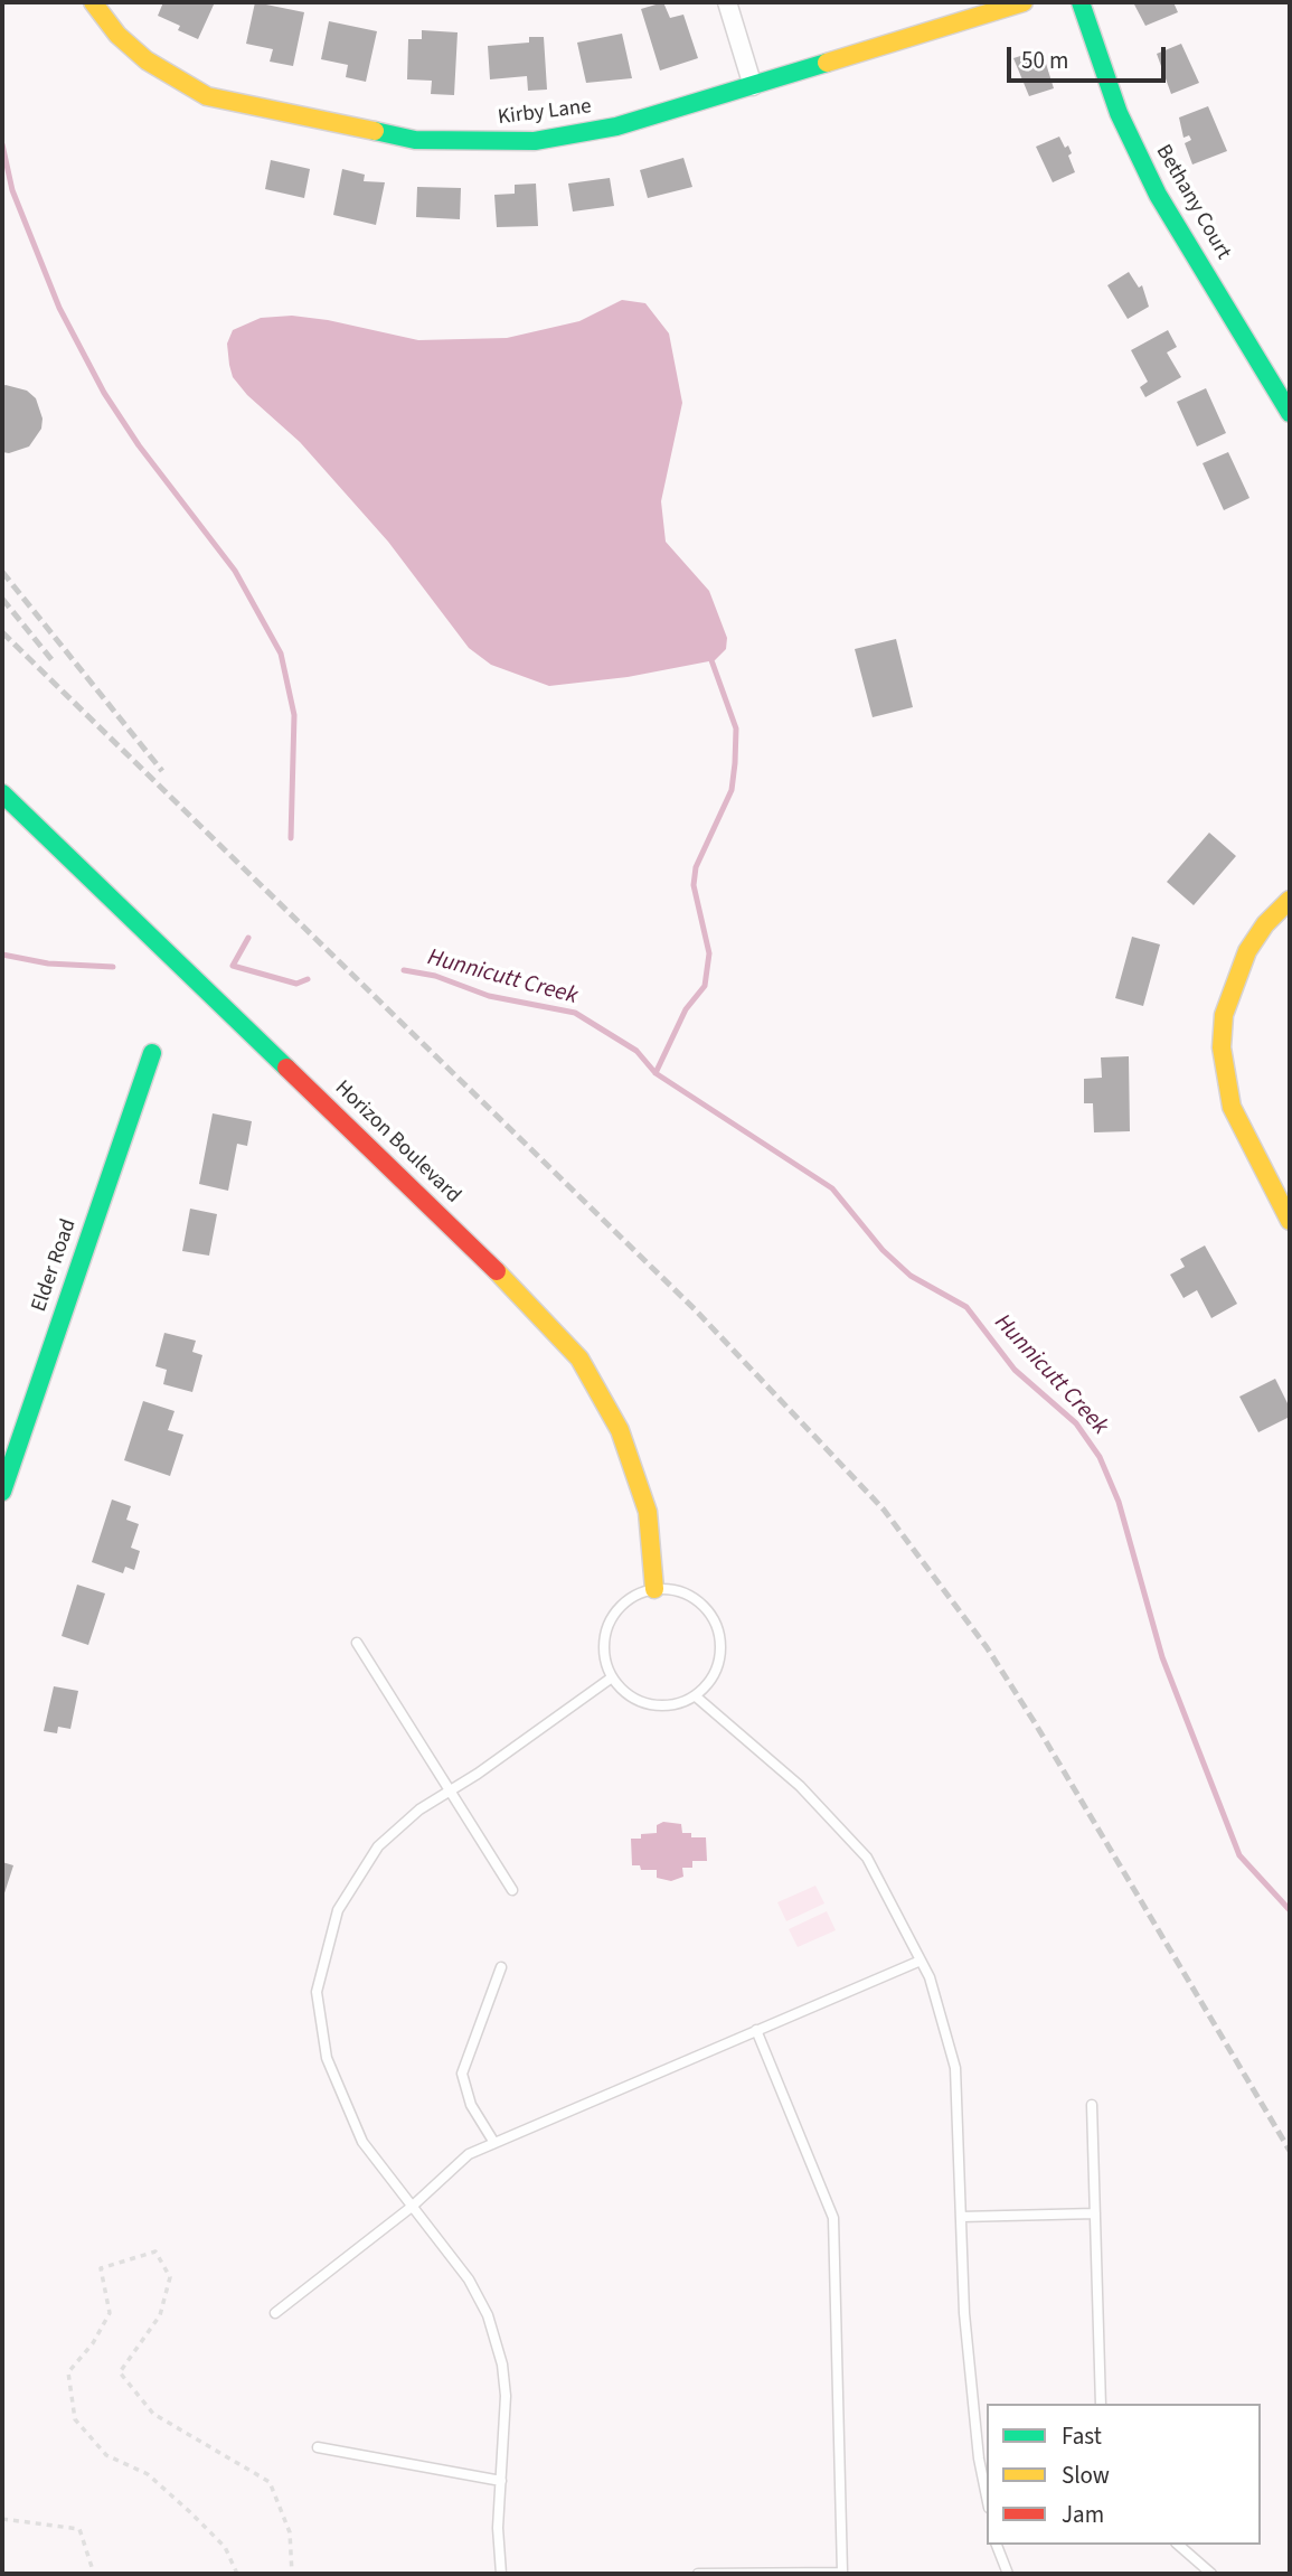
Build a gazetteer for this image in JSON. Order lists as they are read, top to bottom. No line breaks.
{"streets":{"street":["Kirby Lane","Bethany Court","Horizon Boulevard","Elder Road"]},"water":["Hunnicutt Creek"],"legend":["Fast","Slow","Jam"],"scale_bar":"50 m"}
